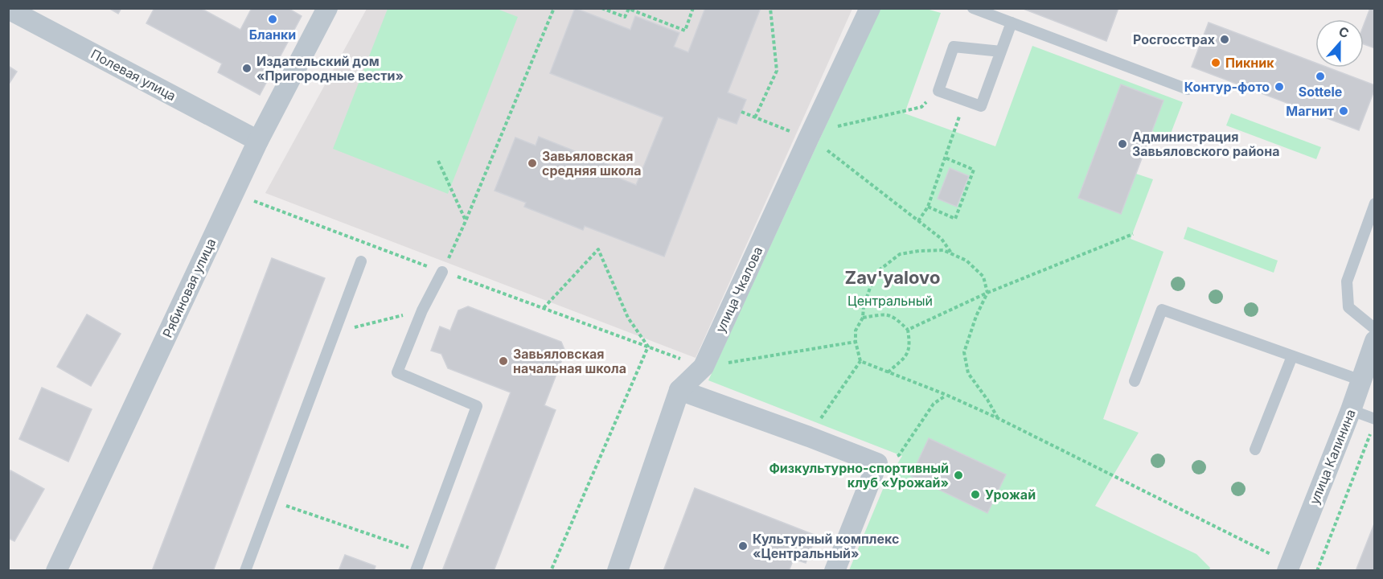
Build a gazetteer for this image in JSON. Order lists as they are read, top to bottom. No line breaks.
{"streets":{"street":["Полевая улица","Рябиновая улица","улица Чкалова","улица Калинина"]},"crossings":[["Полевая улица","Рябиновая улица"]],"districts":["Zav'yalovo"],"parks":["Центральный"],"places":["Бланки","Росгосстрах","Пикник","Издательский дом «Пригородные вести»","Sottele","Контур-фото","Магнит","Администрация Завьяловского района","Завьяловская средняя школа","Завьяловская начальная школа","Физкультурно-спортивный клуб «Урожай»","Урожай","Культурный комплекс «Центральный»"],"north":"top"}
